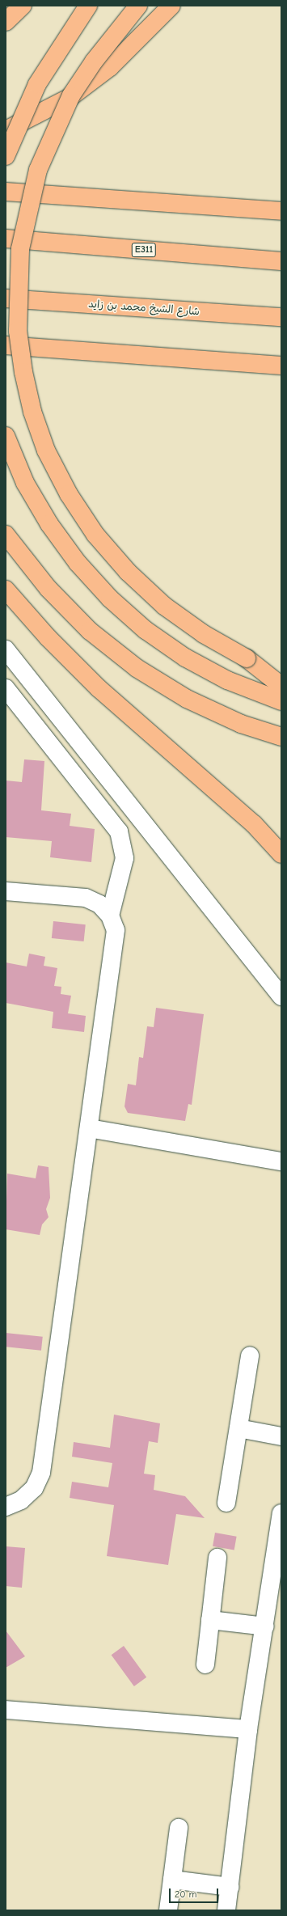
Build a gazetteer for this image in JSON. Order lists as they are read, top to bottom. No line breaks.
{"streets":{"highway":["E311","شارع الشيخ محمد بن زايد"]},"scale_bar":"20 m"}
